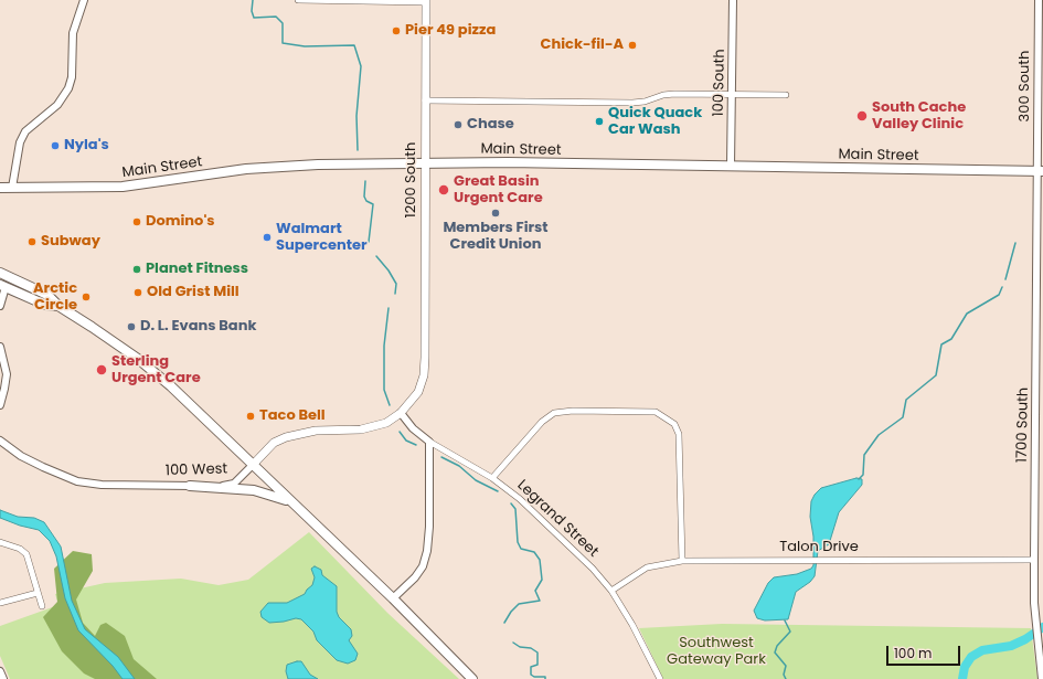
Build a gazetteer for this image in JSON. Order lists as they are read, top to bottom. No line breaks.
{"streets":{"main road":["Main Street","1200 South","100 West"],"street":["100 South","300 South","1700 South","Legrand Street","Talon Drive"]},"crossings":[["100 South","Main Street"],["300 South","Main Street"],["300 South","1700 South"],["Main Street","1200 South"],["Main Street","1700 South"],["1200 South","100 West"],["1700 South","Talon Drive"],["100 West","Legrand Street"],["Legrand Street","Talon Drive"]],"parks":["Southwest Gateway Park"],"places":["Pier 49 pizza","Chick-fil-A","South Cache Valley Clinic","Quick Quack Car Wash","Chase","Nyla's","Great Basin Urgent Care","Members First Credit Union","Domino's","Walmart Supercenter","Subway","Planet Fitness","Old Grist Mill","Arctic Circle","D. L. Evans Bank","Sterling Urgent Care","Taco Bell"],"scale_bar":"100 m"}
